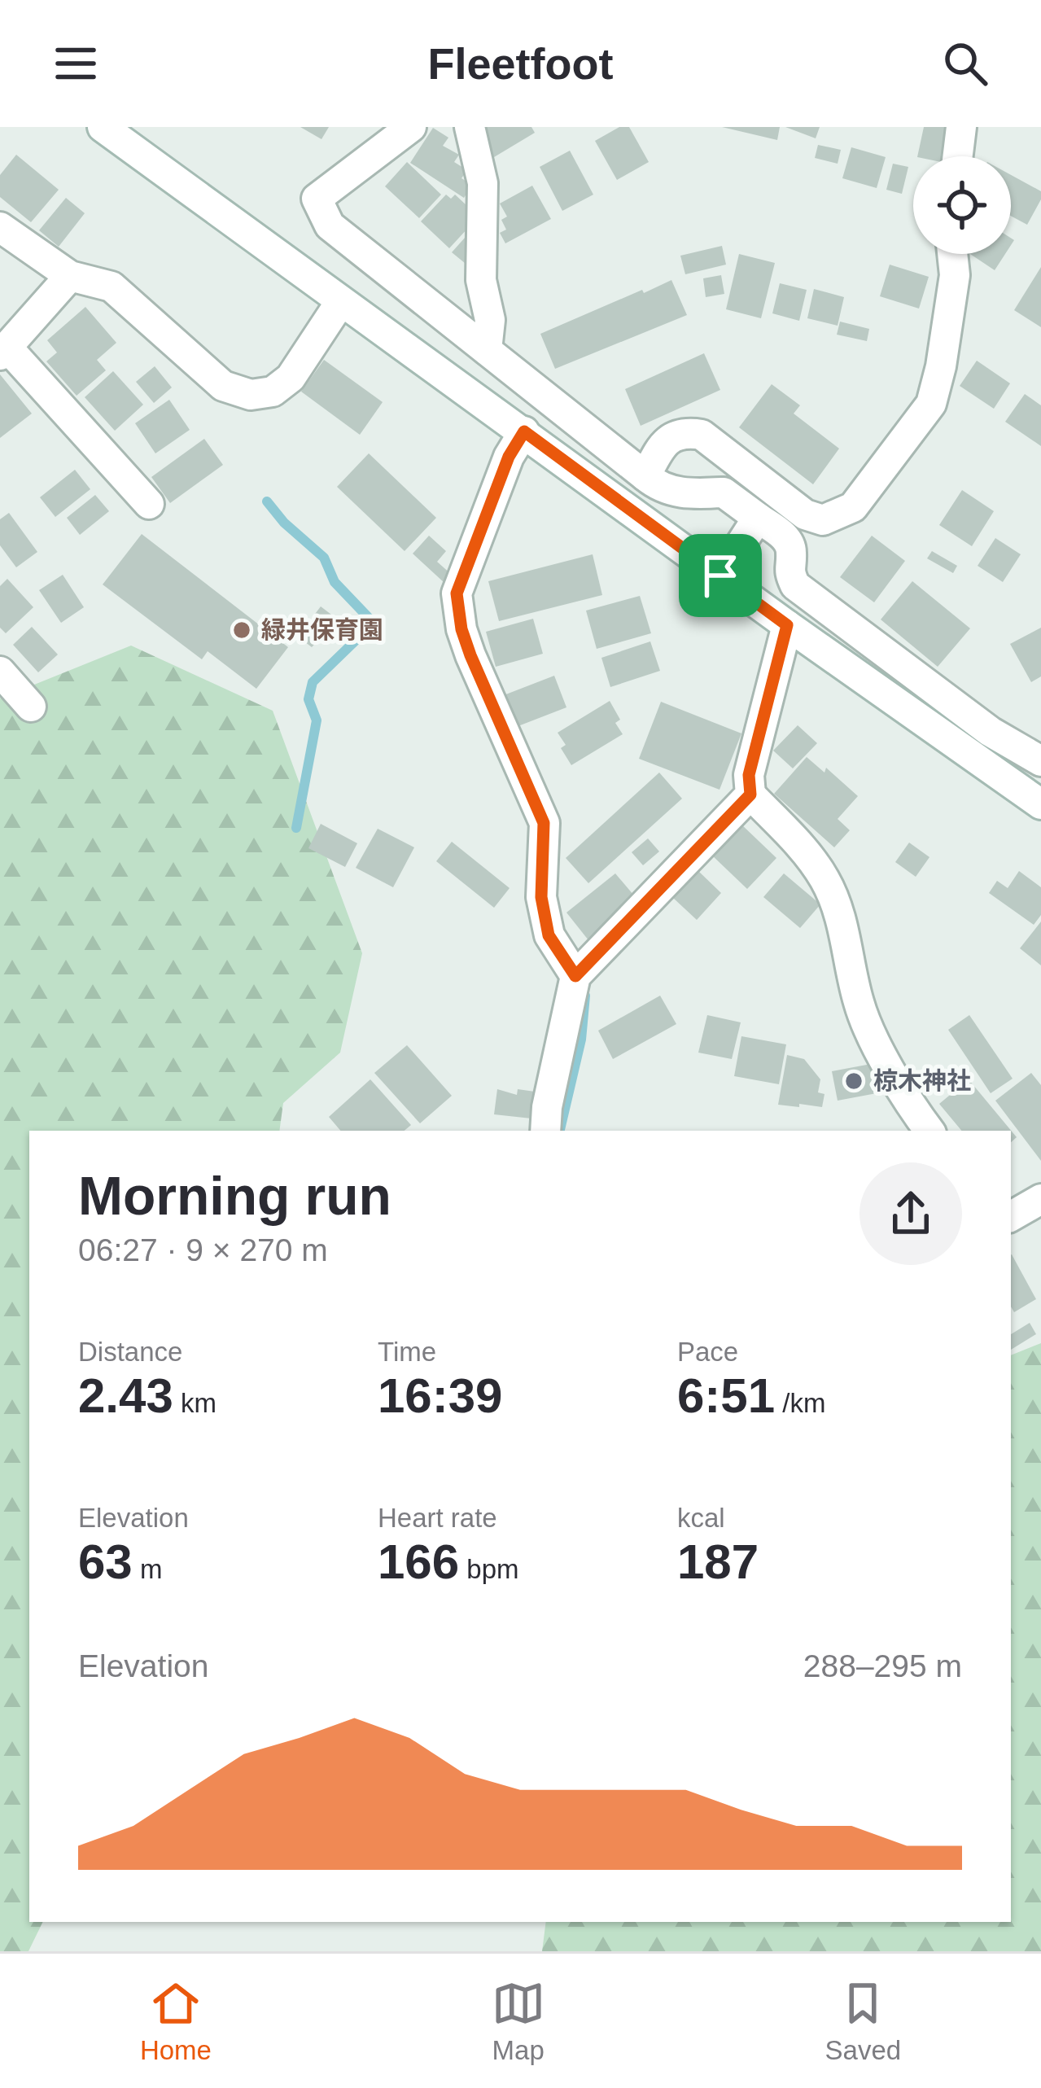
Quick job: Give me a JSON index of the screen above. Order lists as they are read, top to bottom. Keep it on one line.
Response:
{"places":["緑井保育園","椋木神社"],"page":{"header":"Fleetfoot","heading":["Morning run","06:27 · 9 × 270 m"],"stats":[["Distance","2.43 km"],["Time","16:39"],["Pace","6:51 /km"],["Elevation","63 m"],["Heart rate","166 bpm"],["kcal","187"]],"chart":["Elevation","288–295 m"],"tabs":["Home","Map","Saved"]}}
